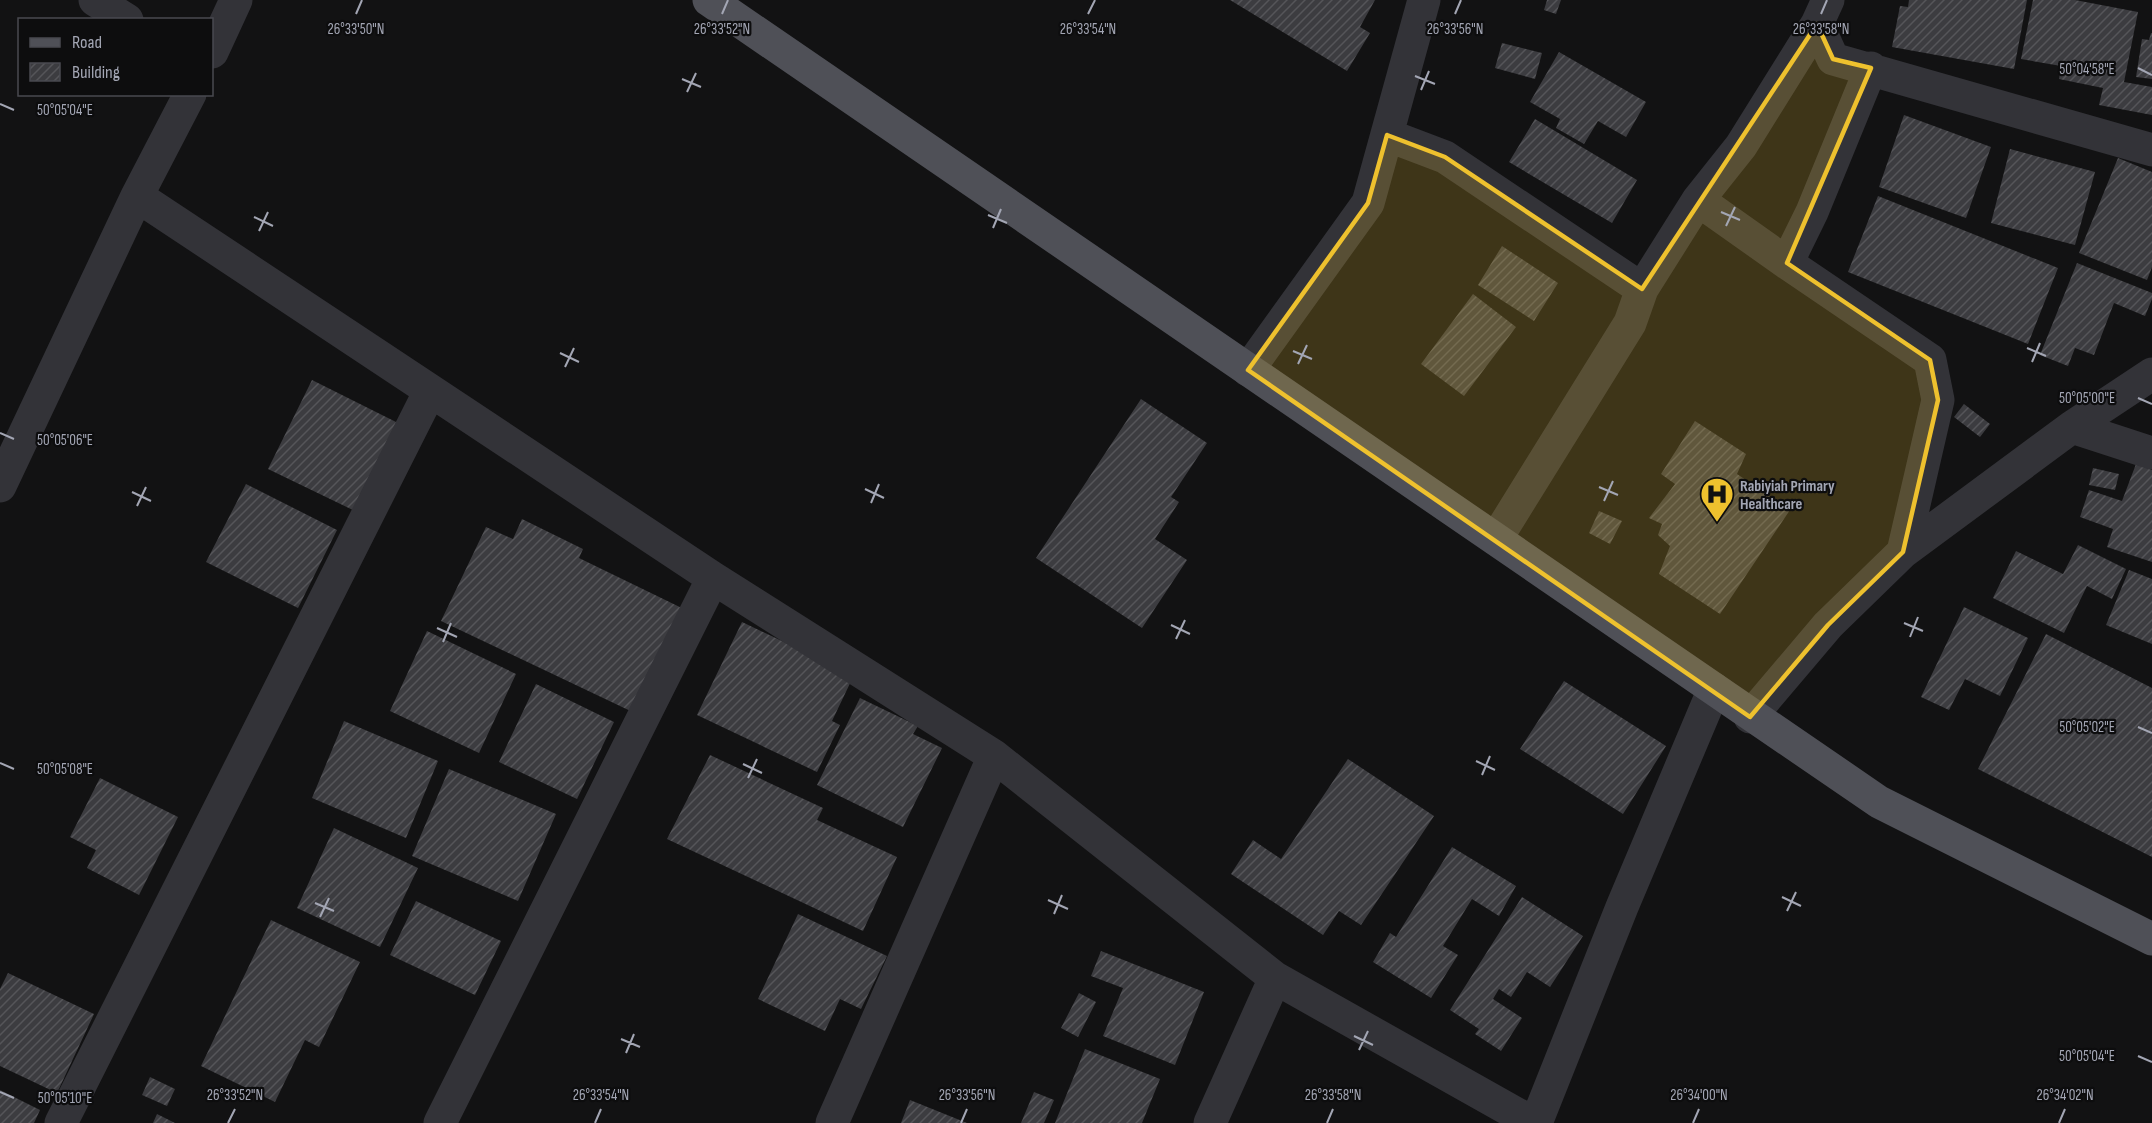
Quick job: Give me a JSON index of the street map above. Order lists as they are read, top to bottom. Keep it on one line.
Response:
{"places":{"hospital":["Rabiyiah Primary Healthcare"]},"legend":["Road","Building"],"coordinates":["26°33'50\"N","26°33'52\"N","26°33'54\"N","26°33'56\"N","26°33'58\"N","50°04'58\"E","50°05'04\"E","50°05'00\"E","50°05'06\"E","50°05'02\"E","50°05'08\"E","26°34'00\"N","26°34'02\"N","50°05'10\"E"]}
